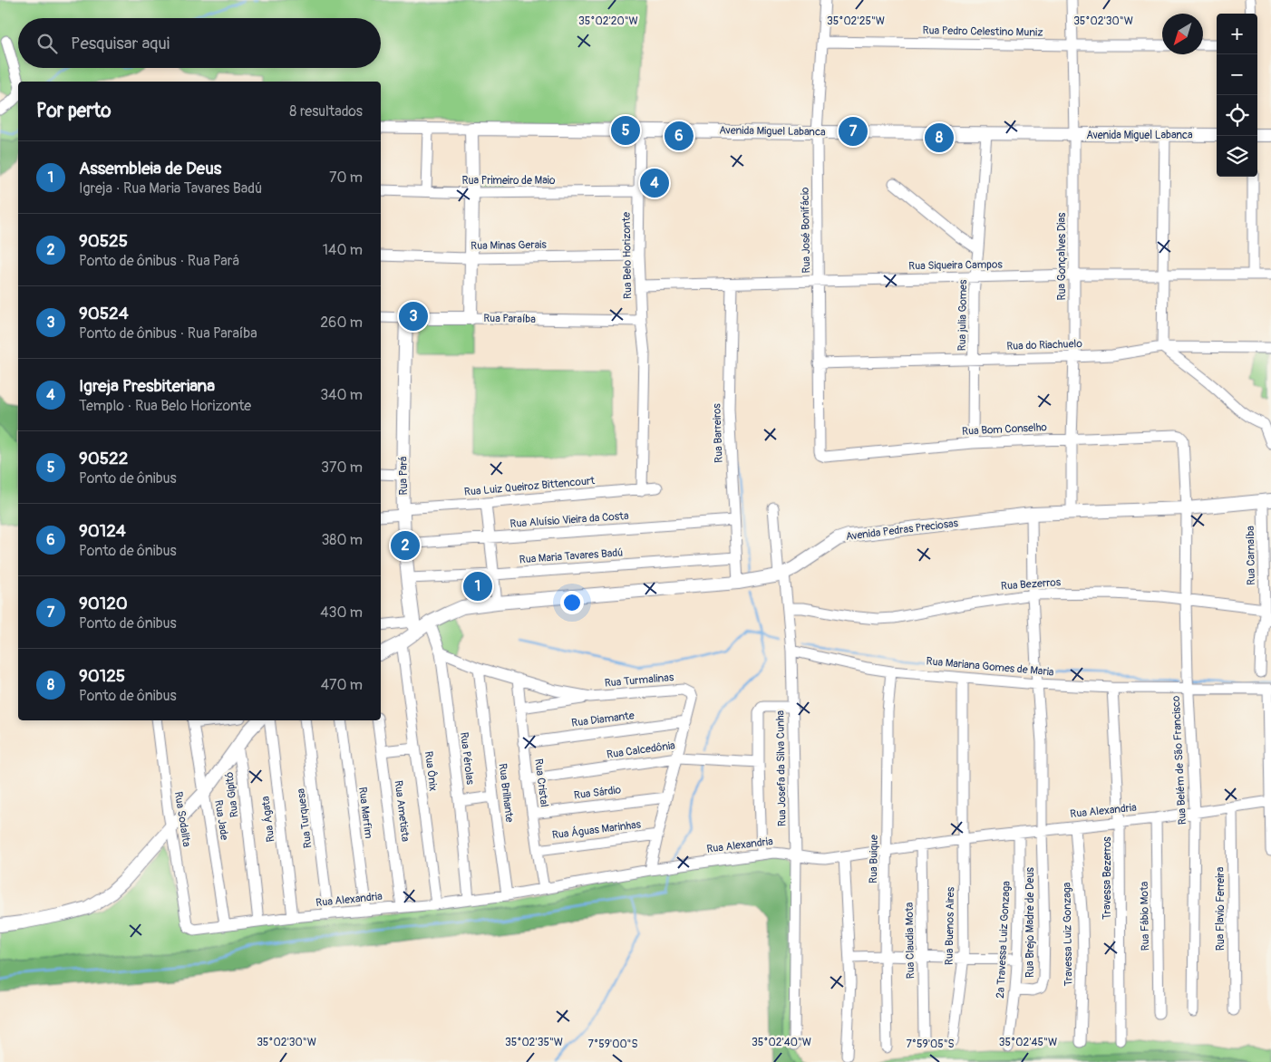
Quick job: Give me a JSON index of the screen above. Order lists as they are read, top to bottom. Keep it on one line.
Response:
{"streets":{"main road":["Avenida Miguel Labanca","Rua Paraíba","Rua Pará","Avenida Pedras Preciosas"],"street":["Rua Pedro Celestino Muniz","Rua Primeiro de Maio","Rua José Bonifácio","Rua Minas Gerais","Rua Belo Horizonte","Rua Gonçalves Dias","Rua Siqueira Campos","Rua julia Gomes","Rua do Riachuelo","Rua Bom Conselho","Rua Barreiros","Rua Luiz Queiroz Bittencourt","Rua Aluísio Vieira da Costa","Rua Carnaíba","Rua Maria Tavares Badú","Rua Bezerros","Rua Mariana Gomes de Maria","Rua Turmalinas","Rua Diamante","Rua Calcedônia","Rua Pérolas","Rua Belém de São Francisco","Rua Josefa da Silva Cunha","Rua Ônix","Rua Cristal","Rua Brilhante","Rua Sárdio","Rua Gipitó","Rua Ametista","Rua Alexandria","Rua Marfim","Rua Turquesa","Rua Sodalita","Rua Ágata","Rua Jade","Rua Águas Marinhas","Rua Buique","Travessa Bezerros","Rua Flavio Ferreira","Rua Fábio Mota","Rua Brejo Madre de Deus","Rua Buenos Aires","Travessa Luiz Gonzaga","2ª Travessa Luiz Gonzaga","Rua Claudia Mota"]},"crossings":[["Rua Pedro Celestino Muniz","Rua José Bonifácio"],["Rua Pedro Celestino Muniz","Rua Gonçalves Dias"],["Avenida Miguel Labanca","Rua José Bonifácio"],["Avenida Miguel Labanca","Rua Belo Horizonte"],["Avenida Miguel Labanca","Rua Gonçalves Dias"],["Avenida Miguel Labanca","Rua julia Gomes"],["Rua Primeiro de Maio","Rua Belo Horizonte"],["Rua José Bonifácio","Rua Siqueira Campos"],["Rua José Bonifácio","Rua do Riachuelo"],["Rua José Bonifácio","Rua Bom Conselho"],["Rua Minas Gerais","Rua Belo Horizonte"],["Rua Belo Horizonte","Rua Siqueira Campos"],["Rua Belo Horizonte","Rua Paraíba"],["Rua Belo Horizonte","Rua Luiz Queiroz Bittencourt"],["Rua Gonçalves Dias","Rua Siqueira Campos"],["Rua Gonçalves Dias","Rua do Riachuelo"],["Rua Gonçalves Dias","Rua Bom Conselho"],["Rua Gonçalves Dias","Avenida Pedras Preciosas"],["Rua Siqueira Campos","Rua julia Gomes"],["Rua Siqueira Campos","Rua Barreiros"],["Rua julia Gomes","Rua do Riachuelo"],["Rua julia Gomes","Rua Bom Conselho"],["Rua Paraíba","Rua Pará"],["Rua Bom Conselho","Rua Belém de São Francisco"],["Rua Barreiros","Rua Aluísio Vieira da Costa"],["Rua Barreiros","Avenida Pedras Preciosas"],["Rua Barreiros","Rua Maria Tavares Badú"],["Rua Pará","Rua Luiz Queiroz Bittencourt"],["Rua Pará","Rua Aluísio Vieira da Costa"],["Rua Pará","Avenida Pedras Preciosas"],["Rua Pará","Rua Maria Tavares Badú"],["Avenida Pedras Preciosas","Rua Carnaíba"],["Avenida Pedras Preciosas","Rua Pérolas"],["Avenida Pedras Preciosas","Rua Belém de São Francisco"],["Avenida Pedras Preciosas","Rua Josefa da Silva Cunha"],["Avenida Pedras Preciosas","Rua Ônix"],["Rua Carnaíba","Rua Bezerros"],["Rua Bezerros","Rua Belém de São Francisco"],["Rua Bezerros","Rua Josefa da Silva Cunha"],["Rua Mariana Gomes de Maria","Rua Belém de São Francisco"],["Rua Mariana Gomes de Maria","Rua Josefa da Silva Cunha"],["Rua Mariana Gomes de Maria","Rua Buique"],["Rua Mariana Gomes de Maria","Travessa Bezerros"],["Rua Mariana Gomes de Maria","Rua Buenos Aires"],["Rua Turmalinas","Rua Diamante"],["Rua Turmalinas","Rua Calcedônia"],["Rua Turmalinas","Rua Pérolas"],["Rua Turmalinas","Rua Cristal"],["Rua Turmalinas","Rua Brilhante"],["Rua Turmalinas","Rua Sárdio"],["Rua Turmalinas","Rua Alexandria"],["Rua Turmalinas","Rua Águas Marinhas"],["Rua Diamante","Rua Cristal"],["Rua Calcedônia","Rua Cristal"],["Rua Pérolas","Rua Alexandria"],["Rua Belém de São Francisco","Rua Alexandria"],["Rua Josefa da Silva Cunha","Rua Alexandria"],["Rua Ônix","Rua Alexandria"],["Rua Cristal","Rua Sárdio"],["Rua Cristal","Rua Alexandria"],["Rua Cristal","Rua Águas Marinhas"],["Rua Brilhante","Rua Alexandria"],["Rua Gipitó","Rua Alexandria"],["Rua Ametista","Rua Alexandria"],["Rua Alexandria","Rua Marfim"],["Rua Alexandria","Rua Turquesa"],["Rua Alexandria","Rua Sodalita"],["Rua Alexandria","Rua Ágata"],["Rua Alexandria","Rua Jade"],["Rua Alexandria","Rua Buique"],["Rua Alexandria","Travessa Bezerros"],["Rua Alexandria","Rua Flavio Ferreira"],["Rua Alexandria","Rua Fábio Mota"],["Rua Alexandria","Rua Brejo Madre de Deus"],["Rua Alexandria","Rua Buenos Aires"],["Rua Alexandria","Travessa Luiz Gonzaga"],["Rua Alexandria","2ª Travessa Luiz Gonzaga"],["Rua Alexandria","Rua Claudia Mota"],["Rua Brejo Madre de Deus","2ª Travessa Luiz Gonzaga"]],"north":"bottom left","page":{"map_buttons":["+","−"],"search":"Pesquisar aqui","heading":["Por perto","8 resultados"],"pins":["5","7","6","8","4","3","2","1"],"list":[{"mark":"1","name":"Assembleia de Deus","note":"Igreja · Rua Maria Tavares Badú","value":"70 m"},{"mark":"2","name":"90525","note":"Ponto de ônibus · Rua Pará","value":"140 m"},{"mark":"3","name":"90524","note":"Ponto de ônibus · Rua Paraíba","value":"260 m"},{"mark":"4","name":"Igreja Presbiteriana","note":"Templo · Rua Belo Horizonte","value":"340 m"},{"mark":"5","name":"90522","note":"Ponto de ônibus","value":"370 m"},{"mark":"6","name":"90124","note":"Ponto de ônibus","value":"380 m"},{"mark":"7","name":"90120","note":"Ponto de ônibus","value":"430 m"},{"mark":"8","name":"90125","note":"Ponto de ônibus","value":"470 m"}]},"coordinates":["35°02'20\"W","35°02'25\"W","35°02'30\"W","35°02'35\"W","35°02'40\"W","35°02'45\"W","7°59'00\"S","7°59'05\"S"]}
